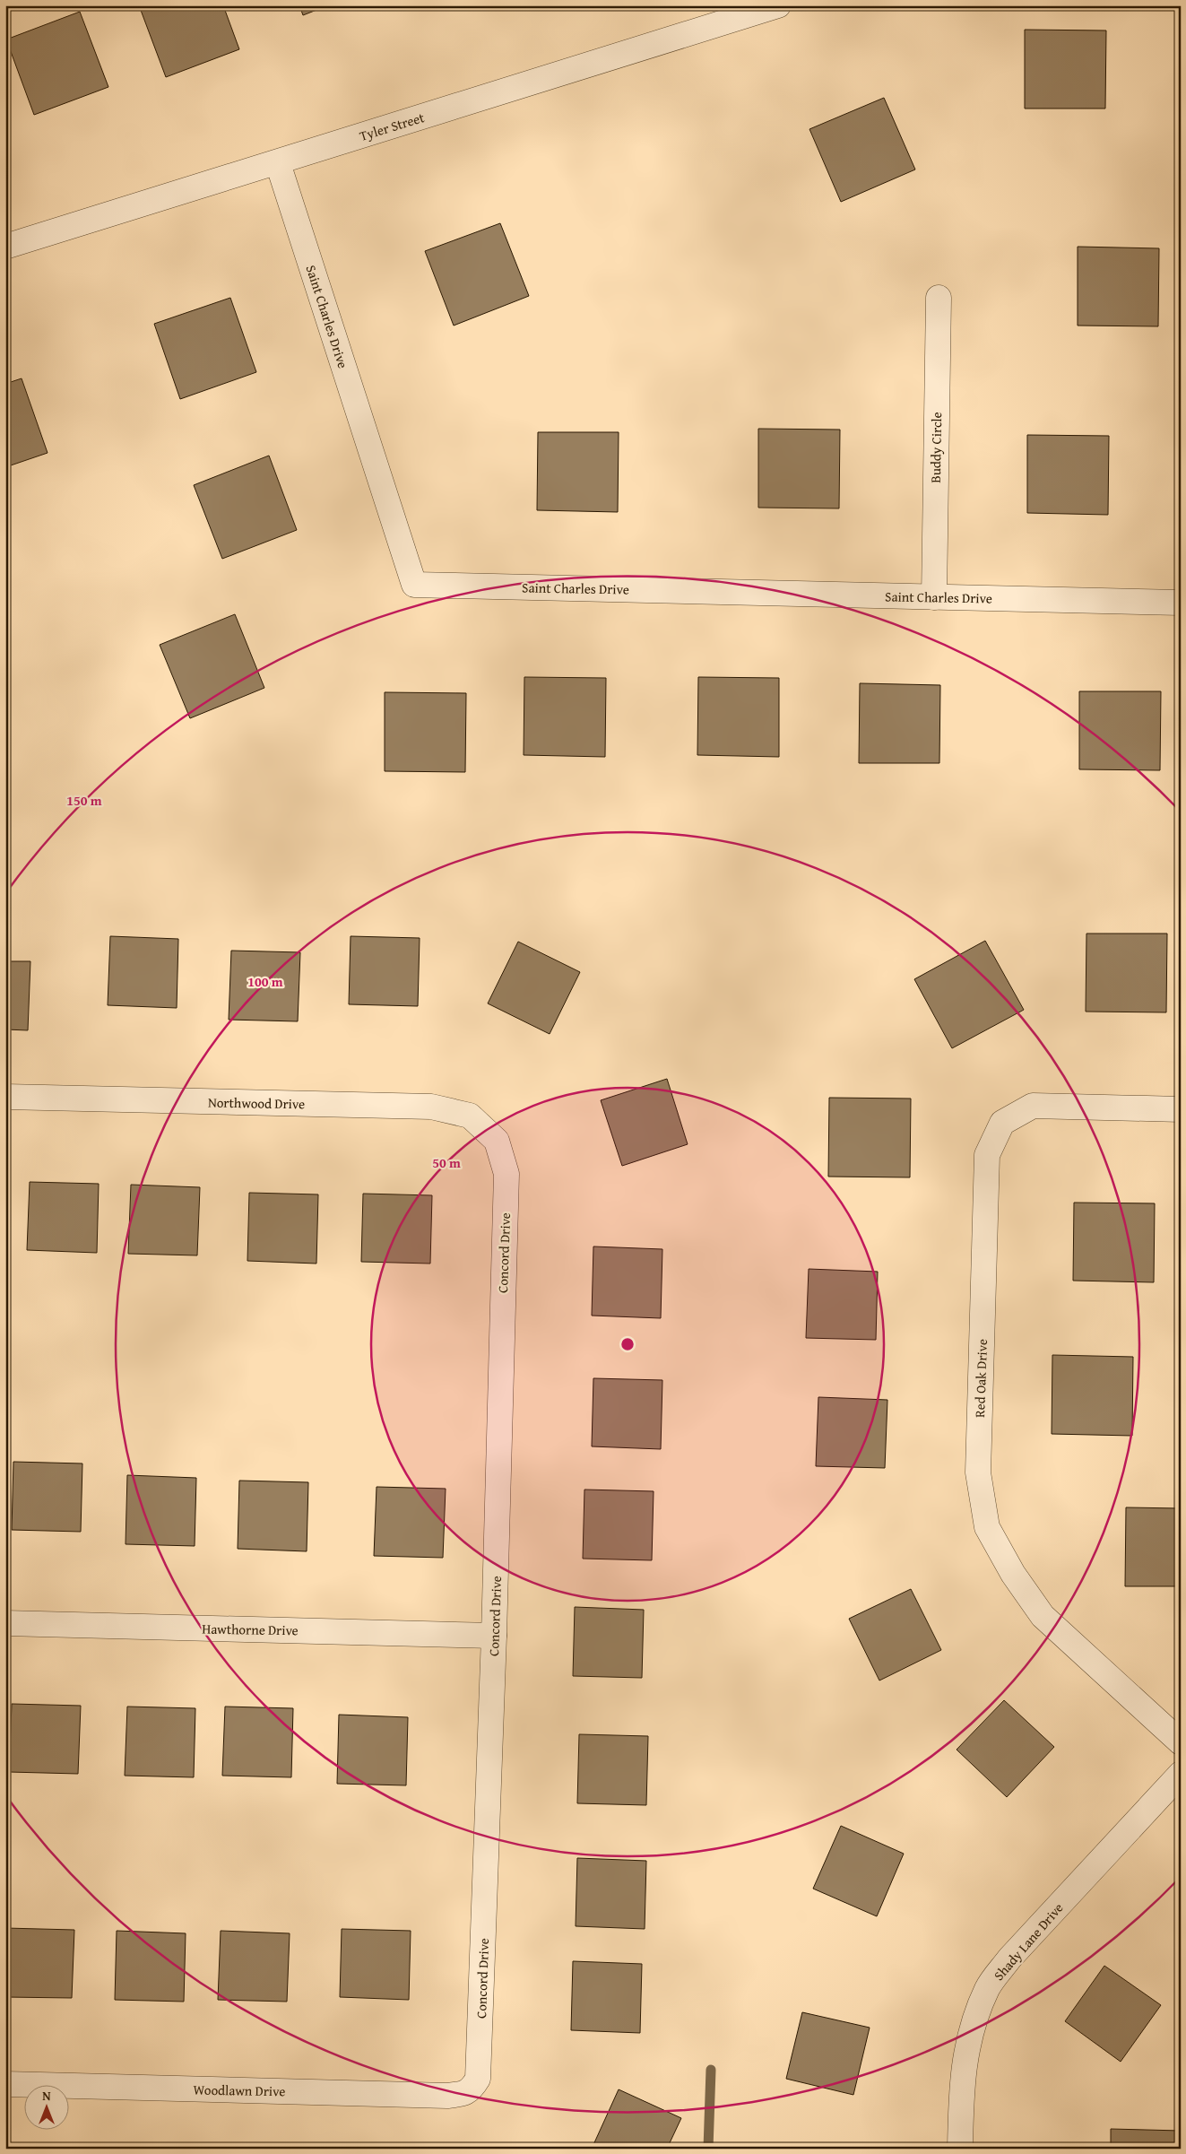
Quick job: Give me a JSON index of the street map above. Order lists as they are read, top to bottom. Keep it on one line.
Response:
{"streets":{"street":["Tyler Street","Saint Charles Drive","Buddy Circle","Northwood Drive","Concord Drive","Red Oak Drive","Hawthorne Drive","Shady Lane Drive","Woodlawn Drive"]},"crossings":[["Tyler Street","Saint Charles Drive"],["Saint Charles Drive","Buddy Circle"],["Northwood Drive","Concord Drive"],["Concord Drive","Hawthorne Drive"],["Concord Drive","Woodlawn Drive"]],"north":"top","rings":["150 m","100 m","50 m"]}
